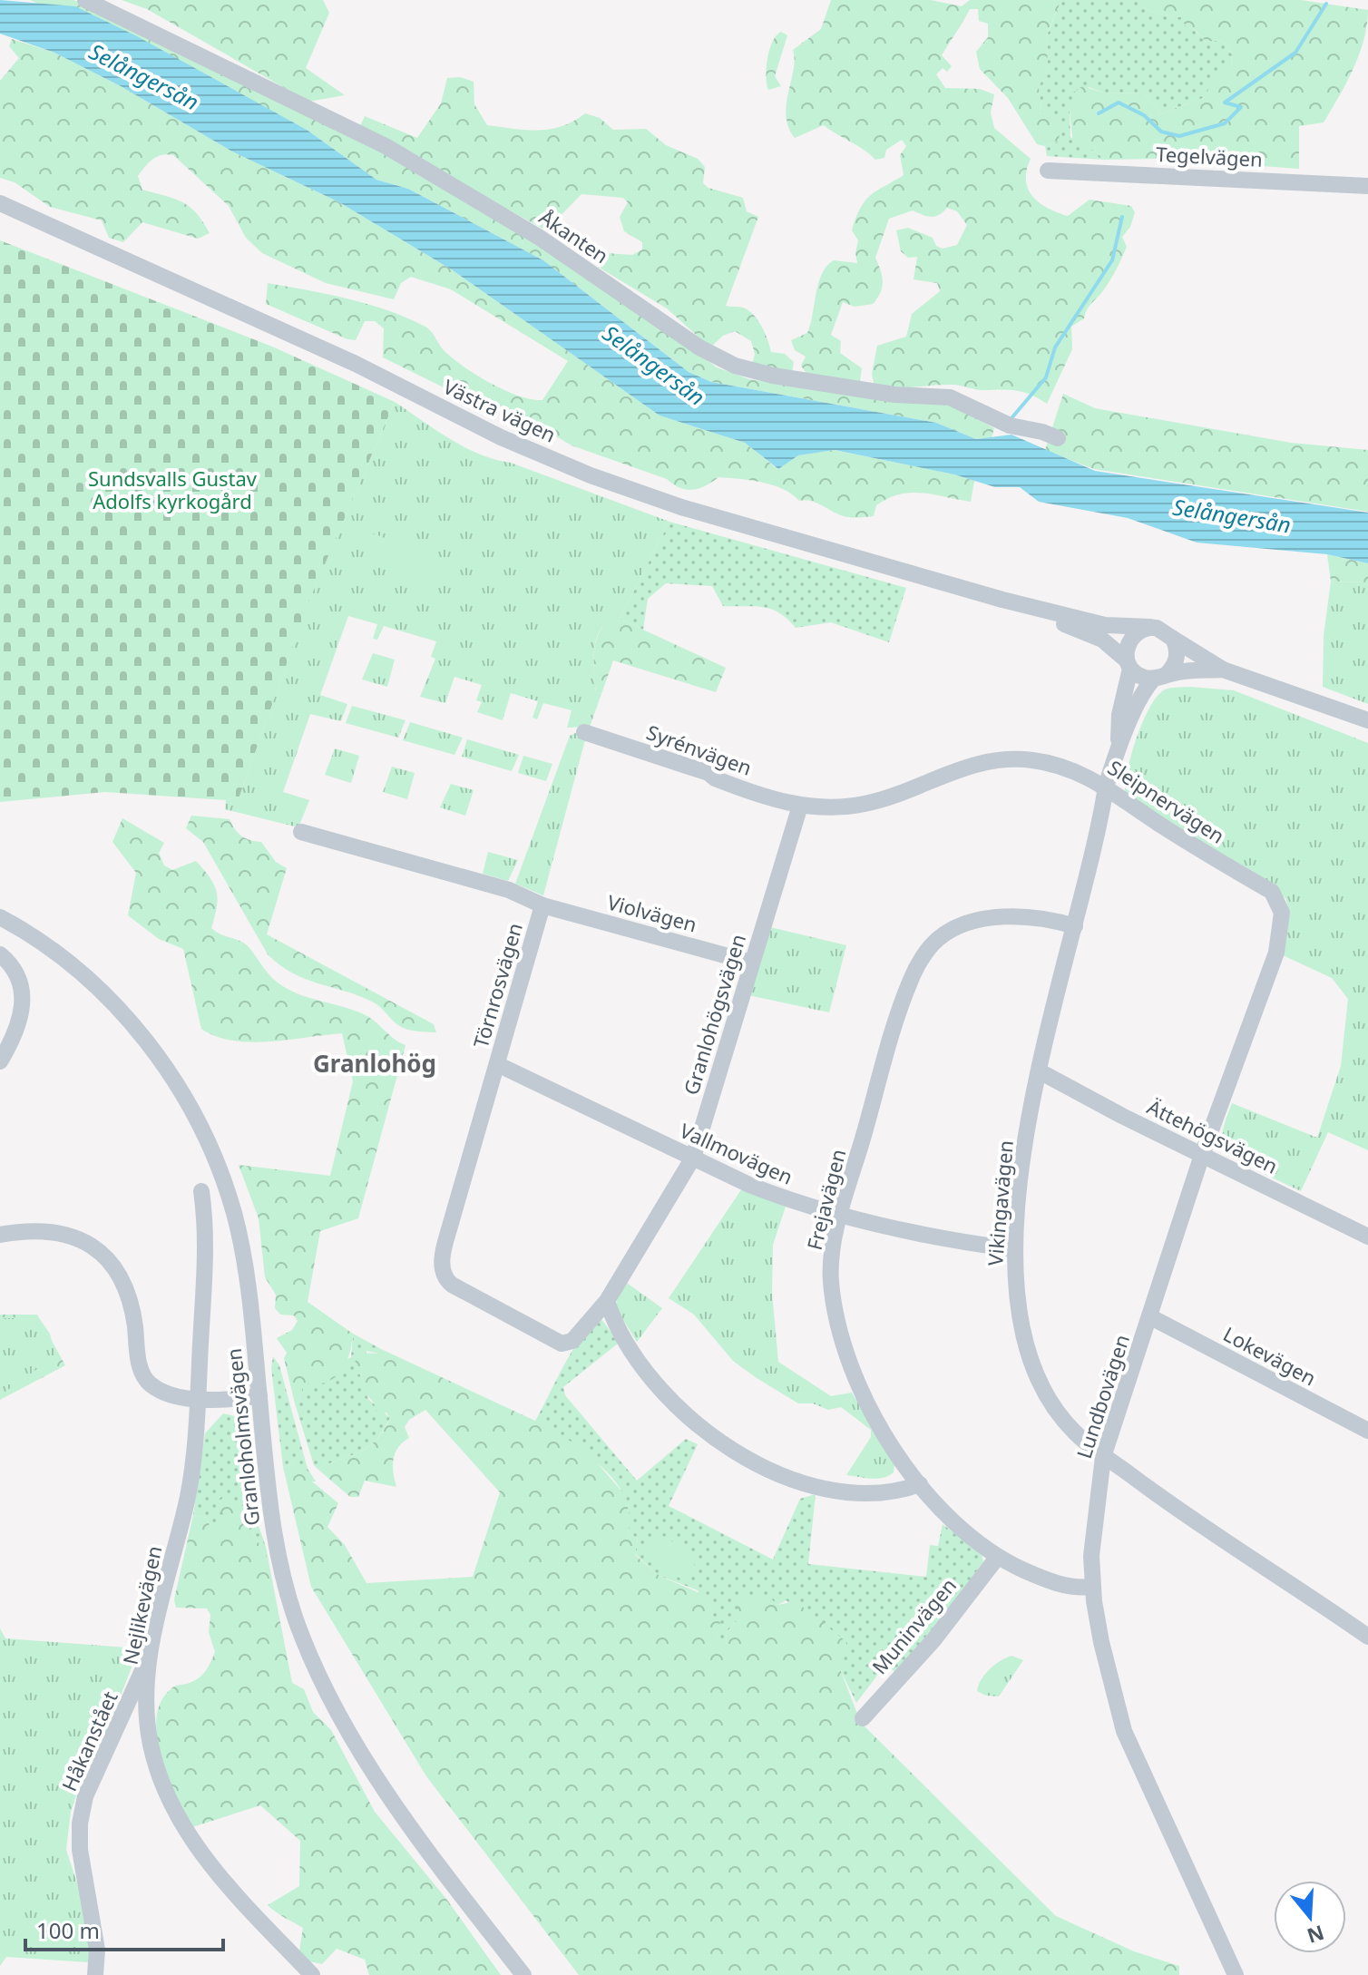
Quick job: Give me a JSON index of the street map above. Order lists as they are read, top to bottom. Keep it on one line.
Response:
{"streets":{"street":["Tegelvägen","Åkanten","Västra vägen","Syrénvägen","Sleipnervägen","Violvägen","Törnrosvägen","Granlohögsvägen","Ättehögsvägen","Vallmovägen","Frejavägen","Vikingavägen","Lokevägen","Lundbovägen","Granloholmsvägen","Nejlikevägen","Muninvägen","Håkanstået"]},"crossings":[["Västra vägen","Vikingavägen"],["Syrénvägen","Sleipnervägen"],["Syrénvägen","Granlohögsvägen"],["Sleipnervägen","Granlohögsvägen"],["Sleipnervägen","Vikingavägen"],["Sleipnervägen","Lundbovägen"],["Violvägen","Törnrosvägen"],["Violvägen","Granlohögsvägen"],["Törnrosvägen","Granlohögsvägen"],["Törnrosvägen","Vallmovägen"],["Granlohögsvägen","Vallmovägen"],["Ättehögsvägen","Vikingavägen"],["Ättehögsvägen","Lundbovägen"],["Vallmovägen","Frejavägen"],["Vallmovägen","Vikingavägen"],["Frejavägen","Vikingavägen"],["Frejavägen","Lundbovägen"],["Frejavägen","Muninvägen"],["Vikingavägen","Lundbovägen"],["Lokevägen","Lundbovägen"],["Nejlikevägen","Håkanstået"]],"districts":["Granlohög"],"water":["Selångersån"],"parks":["Sundsvalls Gustav Adolfs kyrkogård"],"scale_bar":"100 m","north":"bottom"}
